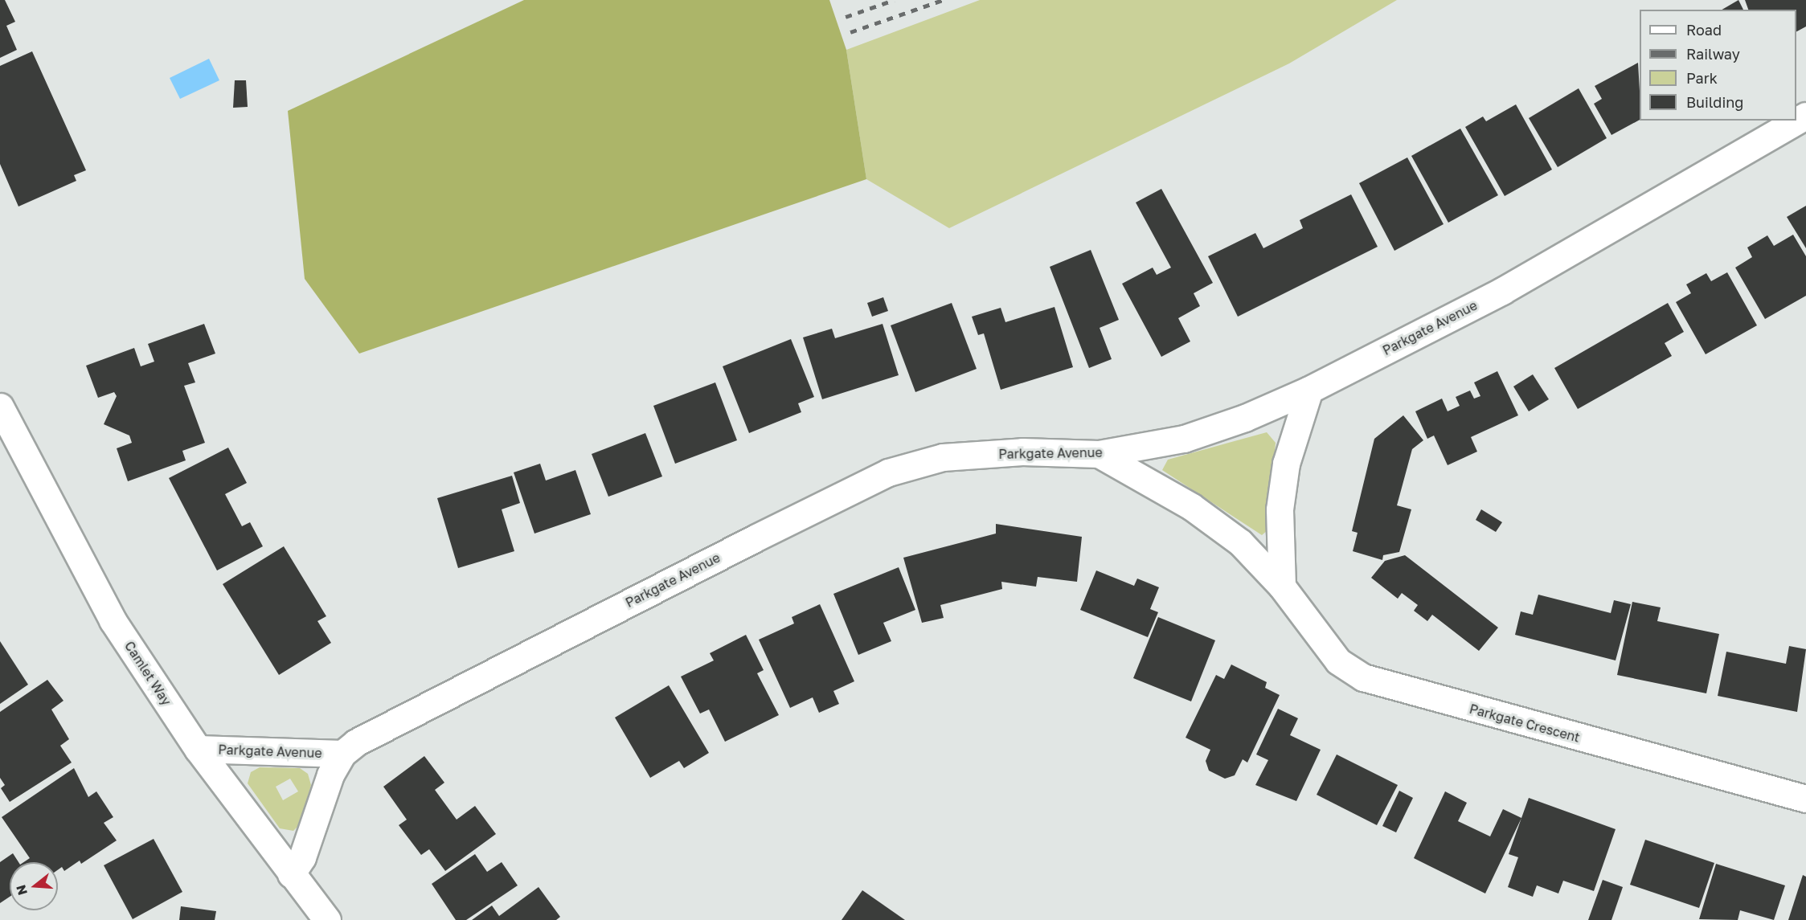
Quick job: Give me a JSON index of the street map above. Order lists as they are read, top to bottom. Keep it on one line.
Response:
{"streets":{"street":["Parkgate Avenue","Camlet Way","Parkgate Crescent"]},"crossings":[["Parkgate Avenue","Camlet Way"],["Parkgate Avenue","Parkgate Crescent"]],"legend":["Road","Railway","Park","Building"],"north":"left"}
